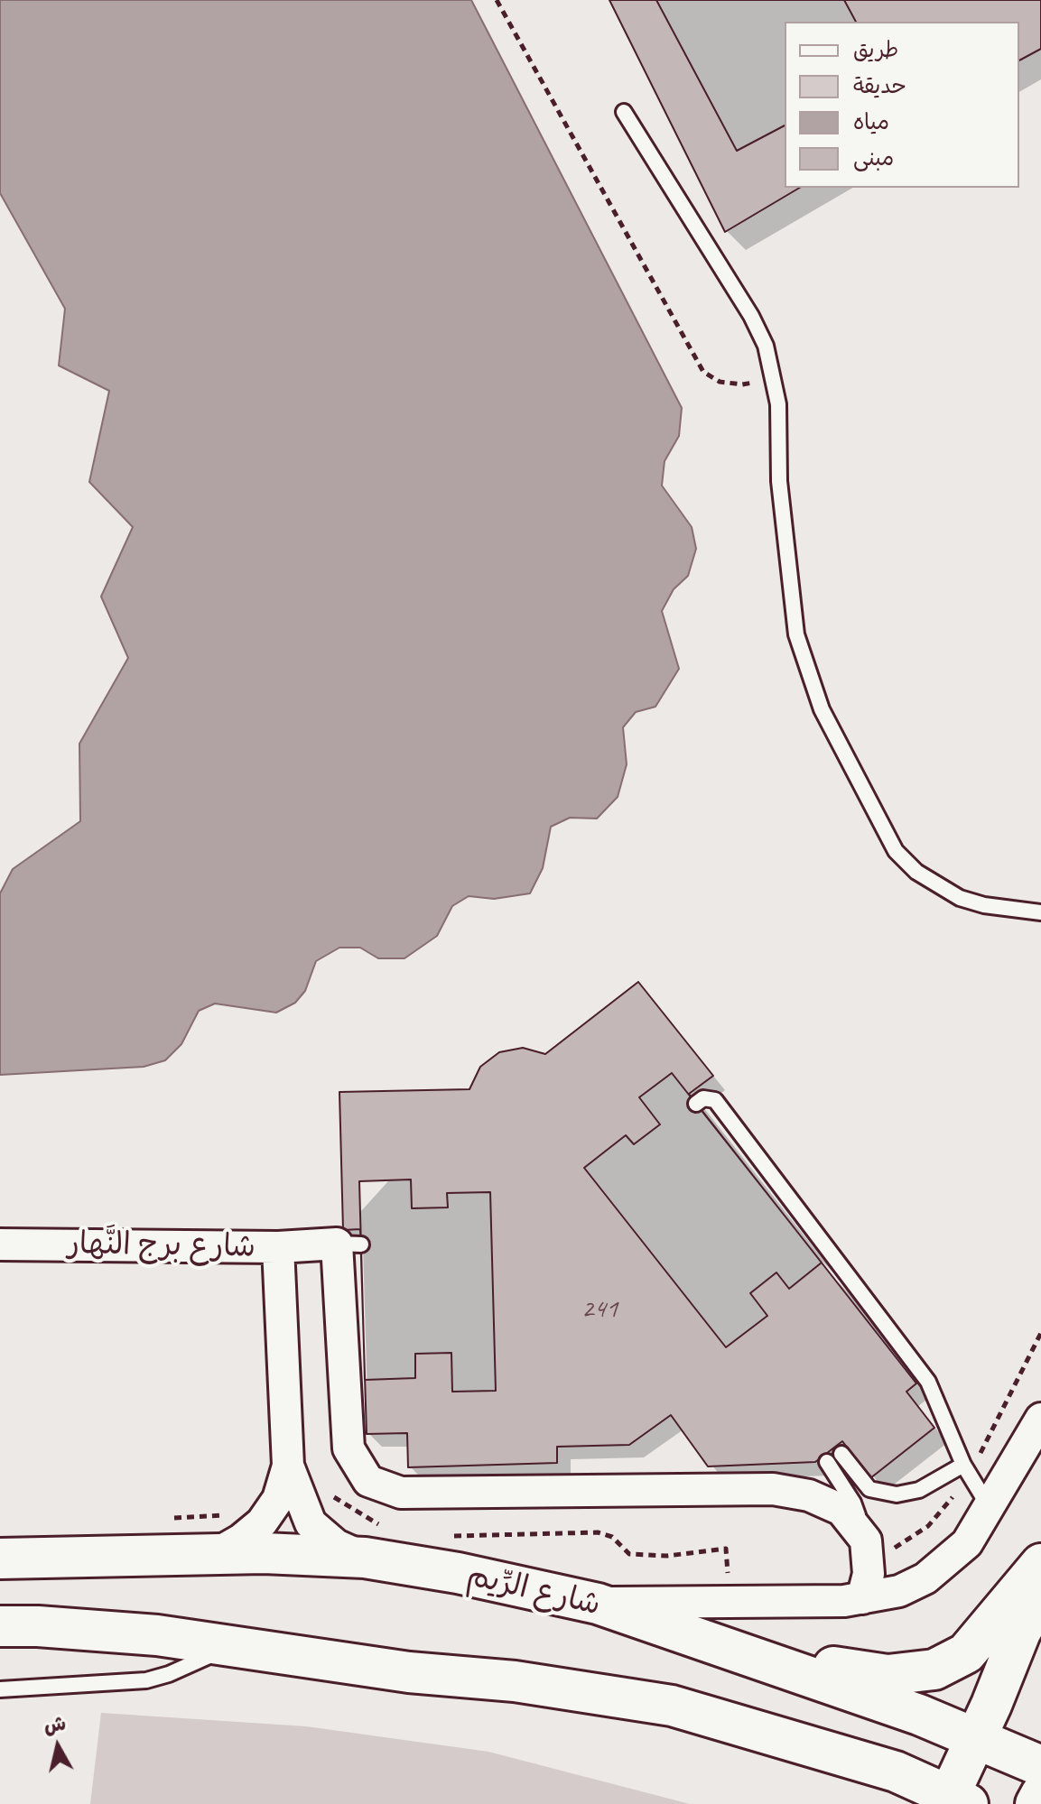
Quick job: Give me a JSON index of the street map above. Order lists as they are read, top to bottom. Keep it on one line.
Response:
{"streets":{"main road":["شارع الرِّيم"],"street":["شارع برج النَّهار"]},"crossings":[["شارع برج النَّهار","شارع الرِّيم"]],"house_numbers":["241"],"legend":["طريق","حديقة","مياه","مبنى"],"north":"top"}
